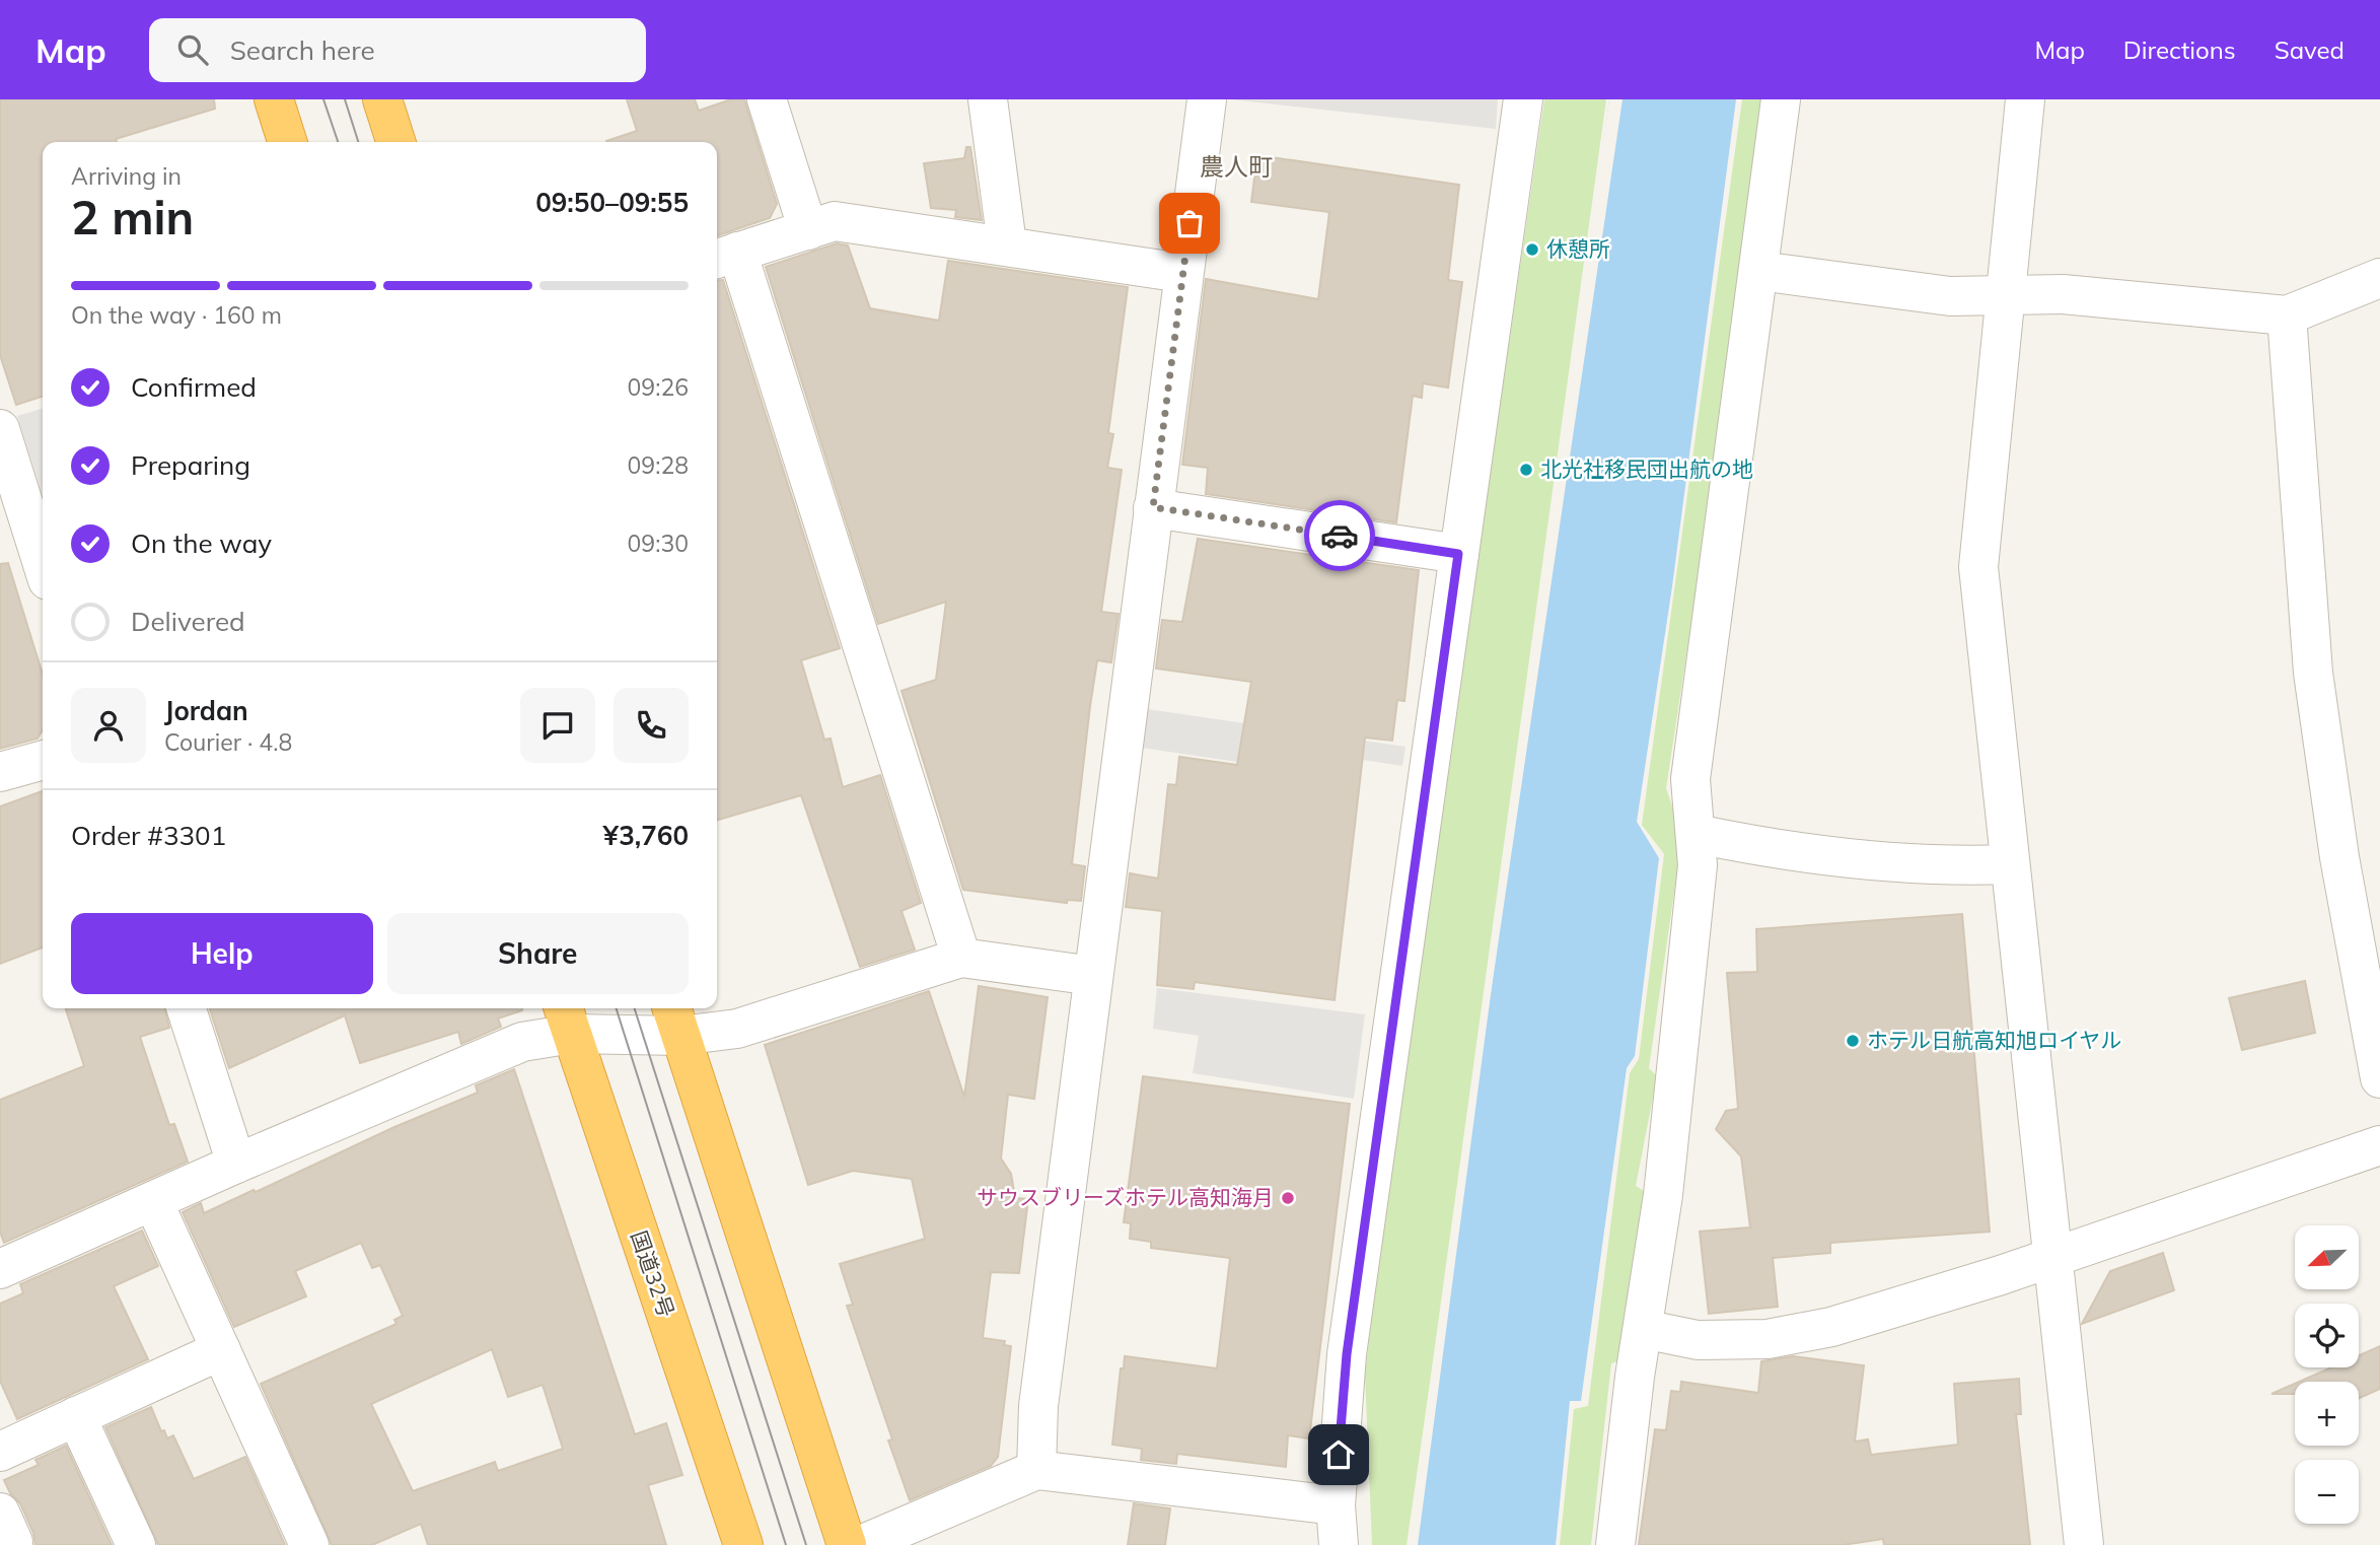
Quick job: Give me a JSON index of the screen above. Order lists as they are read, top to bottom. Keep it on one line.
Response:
{"streets":{"highway":["国道32号"]},"districts":["農人町"],"places":["休憩所","北光社移民団出航の地","ホテル日航高知旭ロイヤル","サウスブリーズホテル高知海月"],"north":"bottom left","page":{"header":"Map","search":"Search here","nav":["Map","Directions","Saved"],"heading":["2 min","Arriving in","09:50–09:55"],"panel":["Jordan","Courier · 4.8","Order #3301","¥3,760"],"bar":"On the way · 160 m","list":[["Confirmed","09:26"],["Preparing","09:28"],["On the way","09:30"],"Delivered"],"buttons":["Help","Share"],"map_buttons":["+","−"]}}
